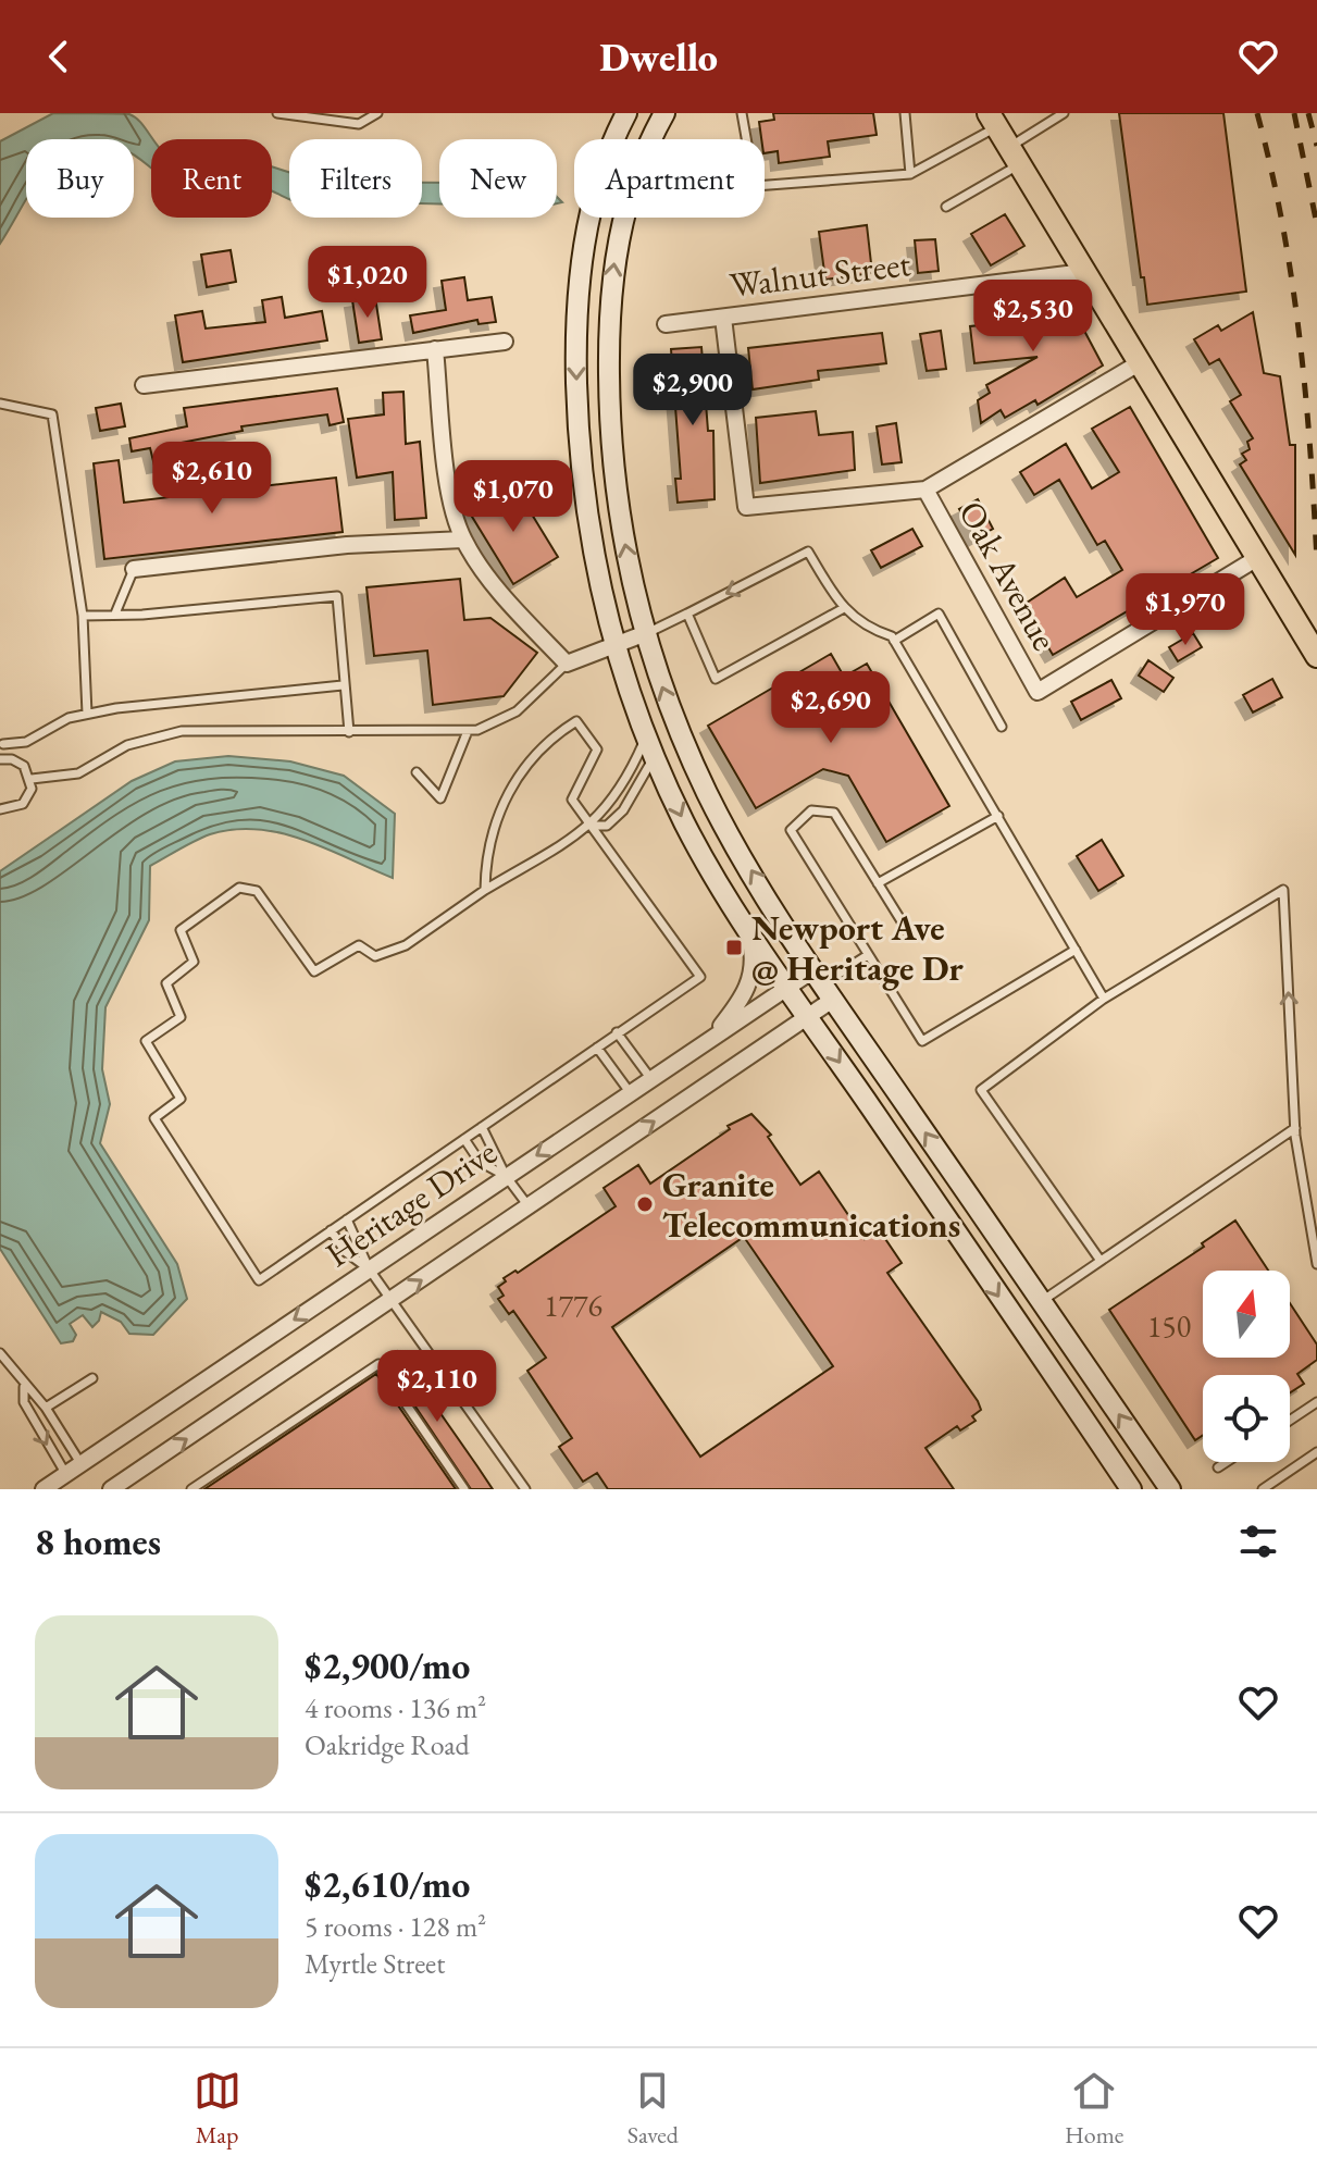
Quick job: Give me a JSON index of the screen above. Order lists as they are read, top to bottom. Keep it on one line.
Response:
{"streets":{"street":["Walnut Street","Oak Avenue","Heritage Drive"]},"places":{"transit":["Newport Ave @ Heritage Dr"],"other":["Granite Telecommunications"]},"house_numbers":["1776","150"],"north":"top","page":{"header":"Dwello","chip":["Buy","Rent","Filters","New","Apartment"],"price":["$1,020","$2,530","$2,900","$2,610","$1,070","$1,970","$2,690","$2,110"],"heading":"8 homes","list":[{"name":"$2,900/mo","note":"4 rooms · 136 m² · Oakridge Road"},{"name":"$2,610/mo","note":"5 rooms · 128 m² · Myrtle Street"}],"tabs":["Map","Saved","Home"]}}
